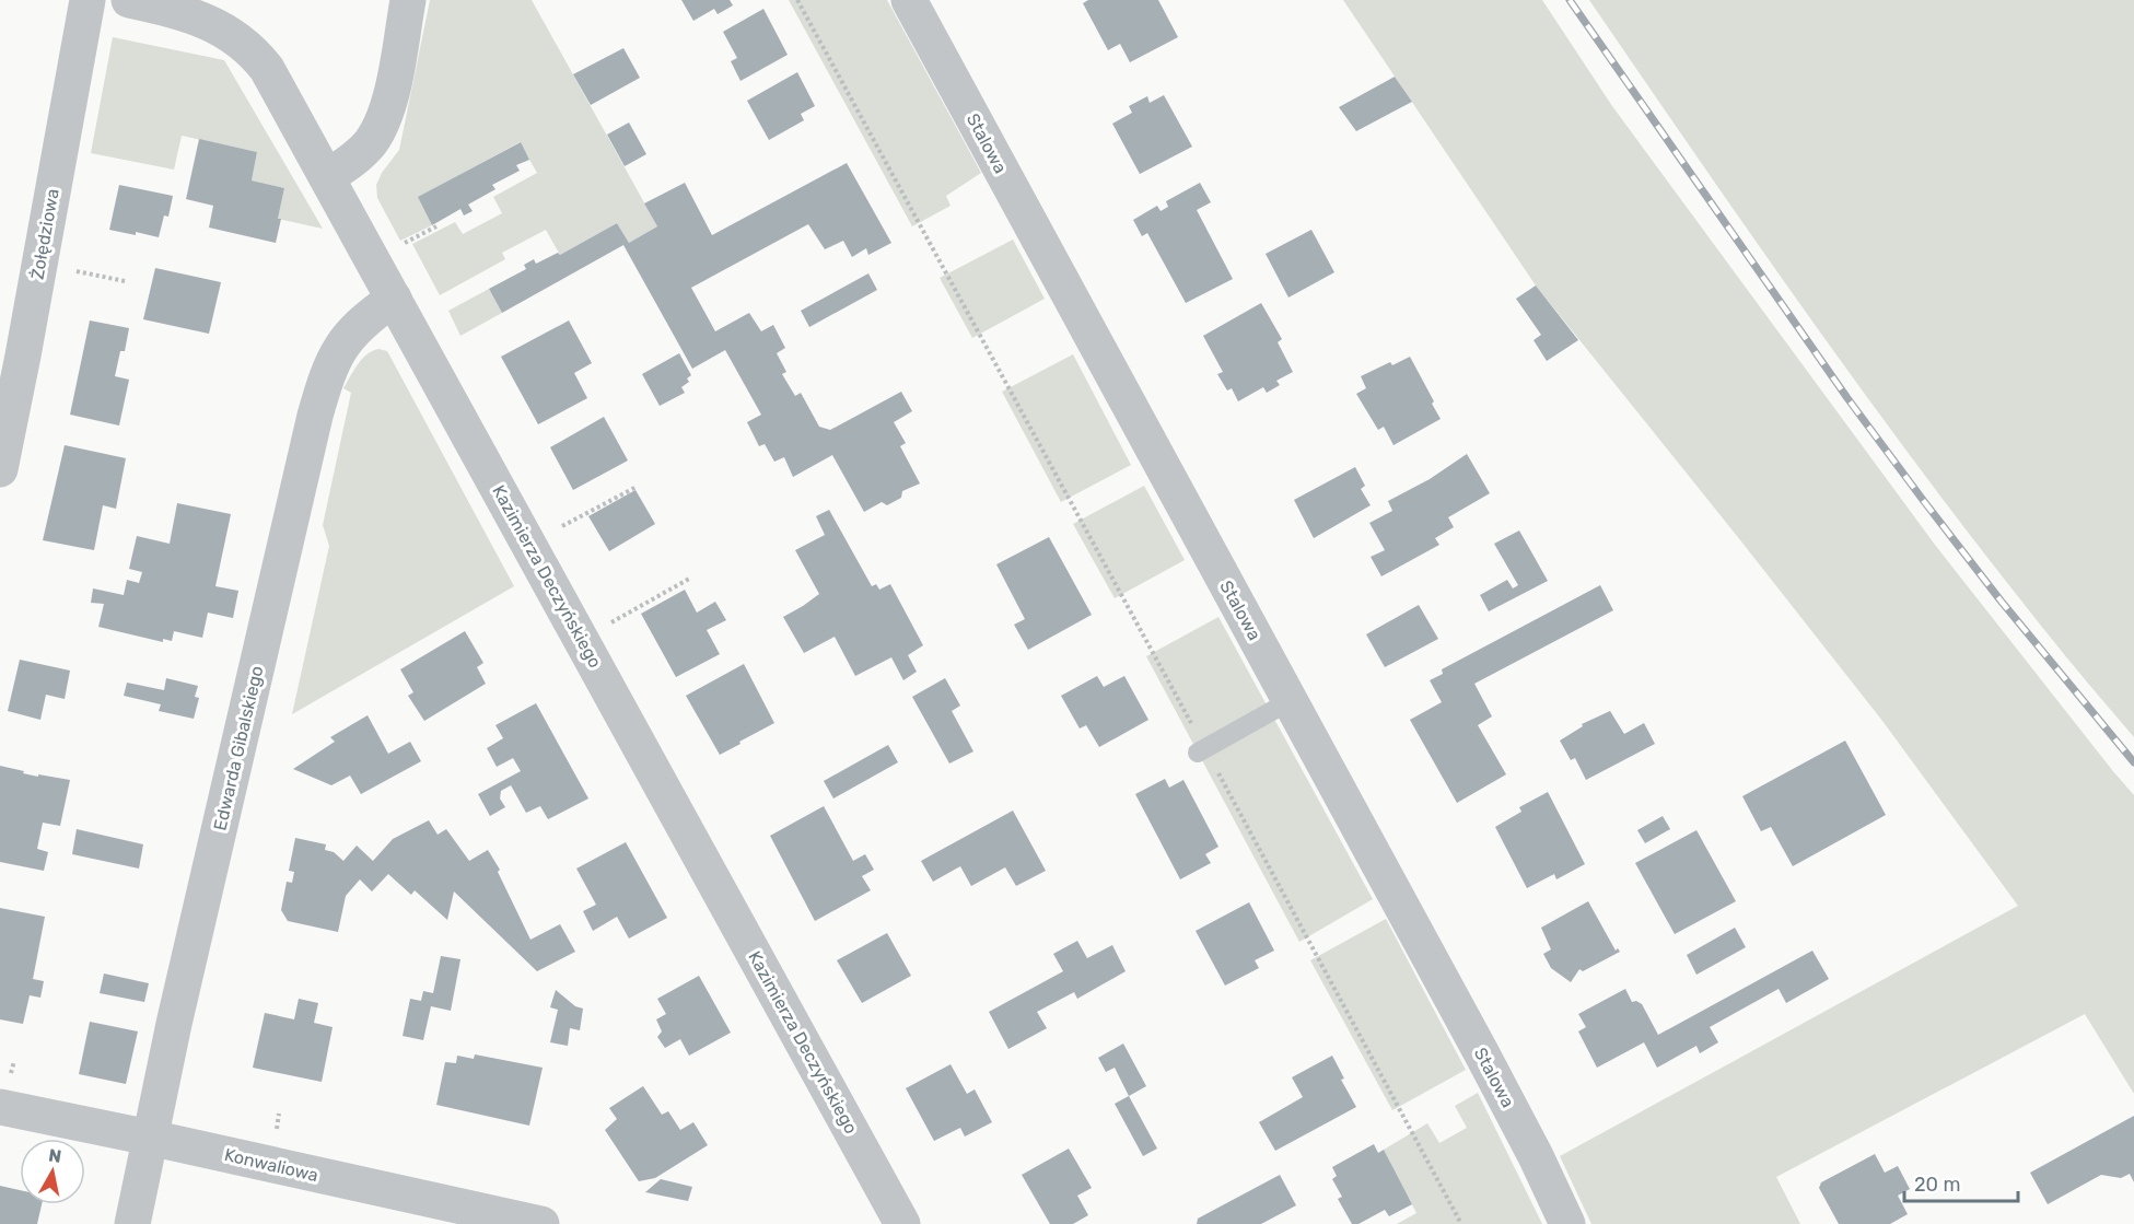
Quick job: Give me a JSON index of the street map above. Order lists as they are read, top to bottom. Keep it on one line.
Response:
{"streets":{"street":["Stalowa","Żołędziowa","Kazimierza Deczyńskiego","Edwarda Gibalskiego","Konwaliowa"]},"crossings":[["Kazimierza Deczyńskiego","Edwarda Gibalskiego"],["Edwarda Gibalskiego","Konwaliowa"]],"scale_bar":"20 m","north":"top"}
